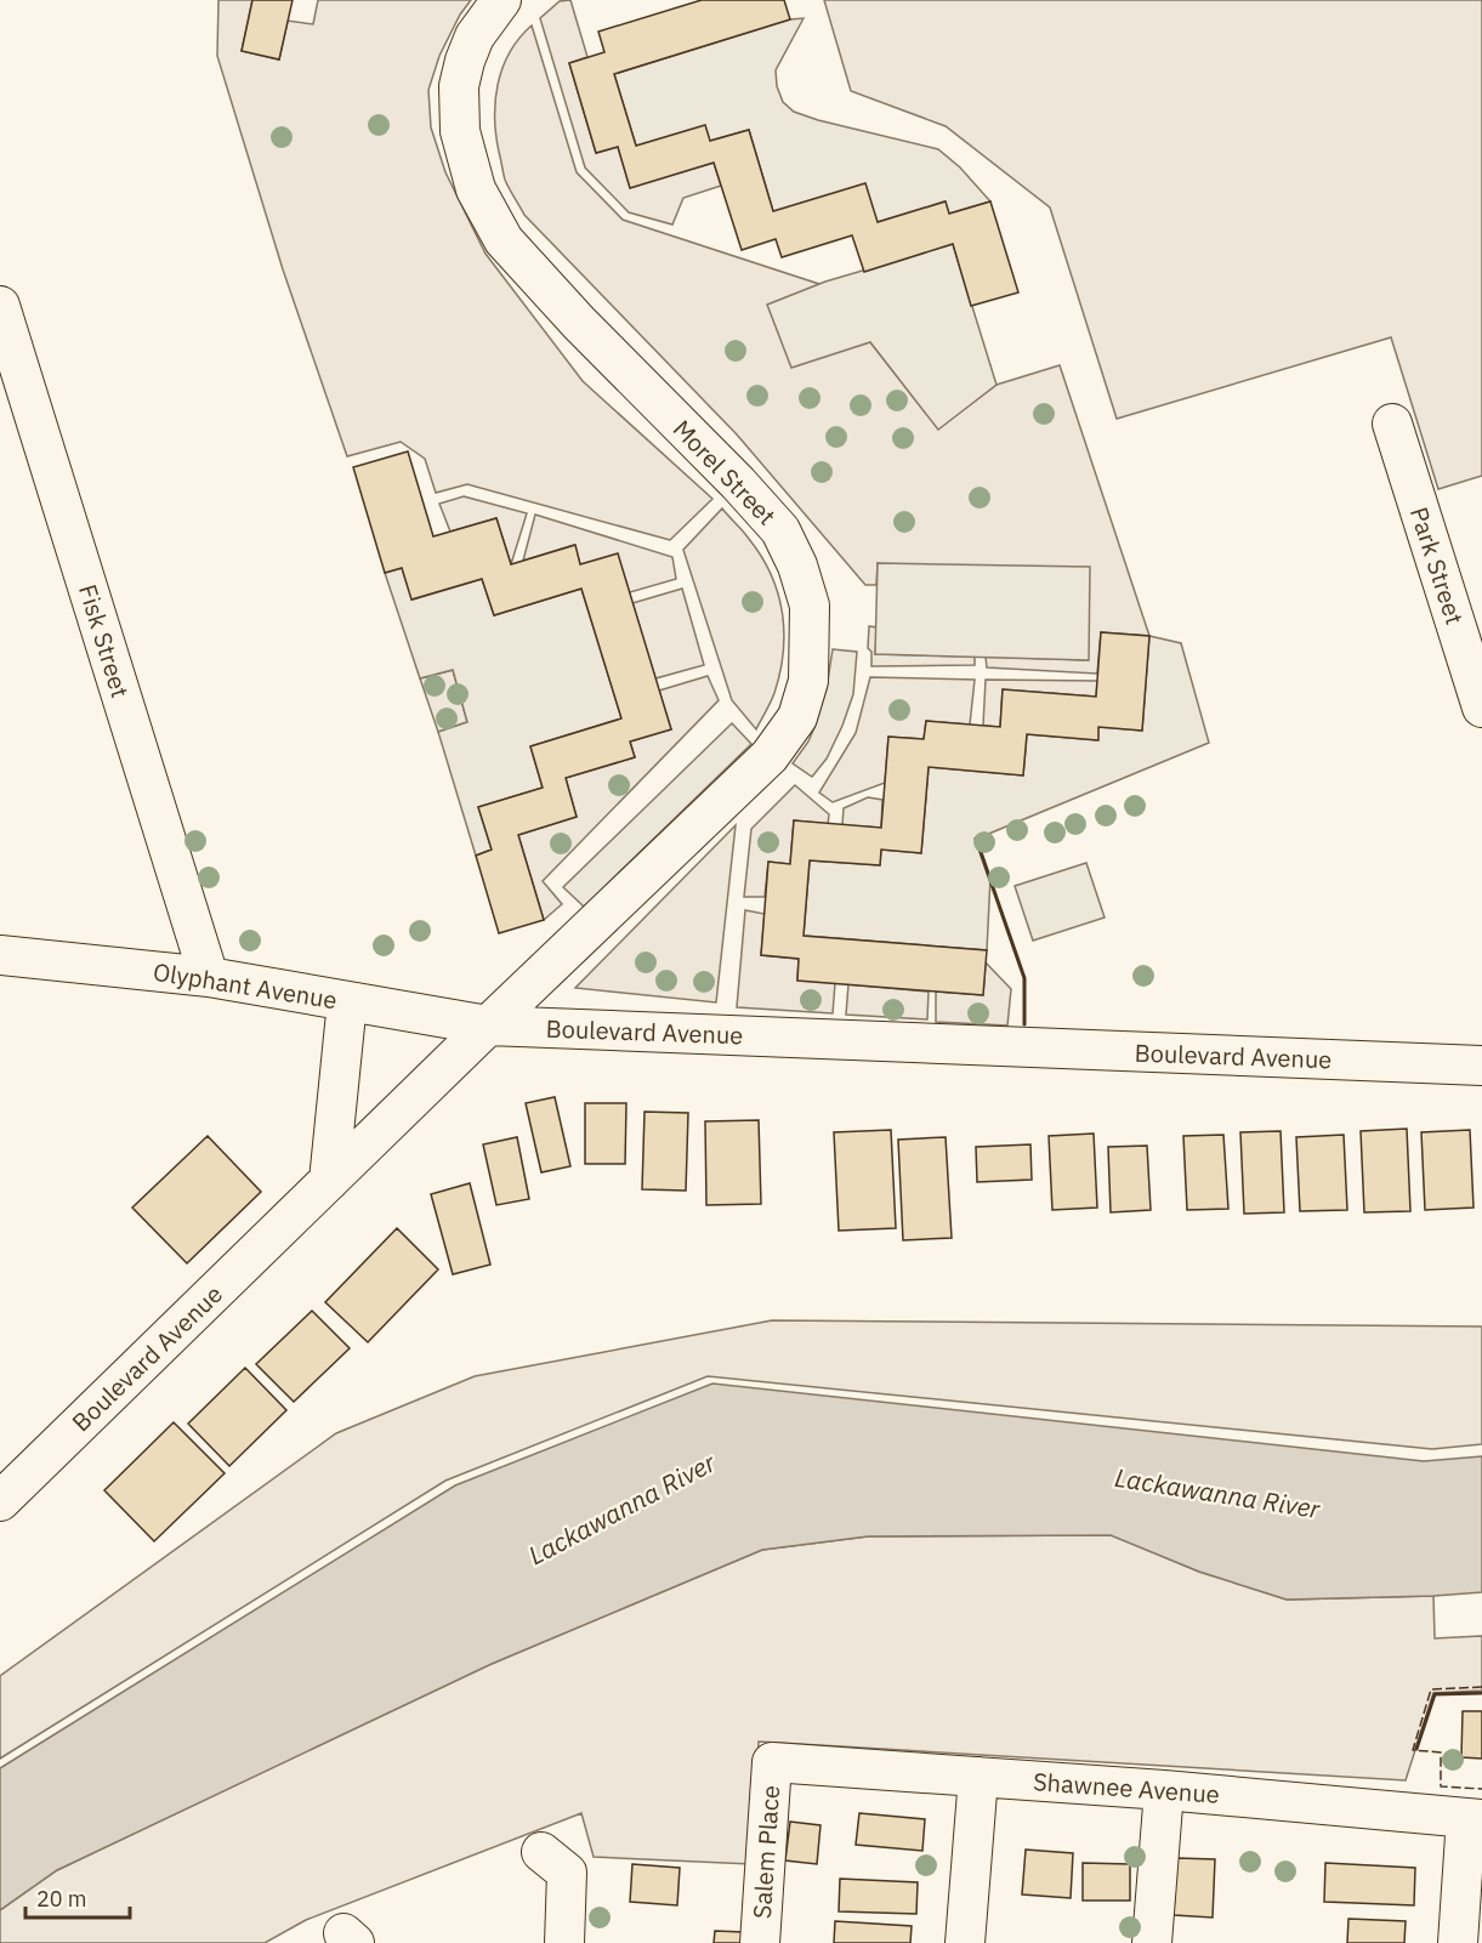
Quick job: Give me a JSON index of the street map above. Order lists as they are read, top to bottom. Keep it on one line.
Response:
{"streets":{"street":["Morel Street","Park Street","Fisk Street","Olyphant Avenue","Boulevard Avenue","Shawnee Avenue","Salem Place"]},"crossings":[["Morel Street","Olyphant Avenue"],["Morel Street","Boulevard Avenue"],["Fisk Street","Olyphant Avenue"],["Olyphant Avenue","Boulevard Avenue"],["Shawnee Avenue","Salem Place"]],"water":["Lackawanna River"],"scale_bar":"20 m"}
